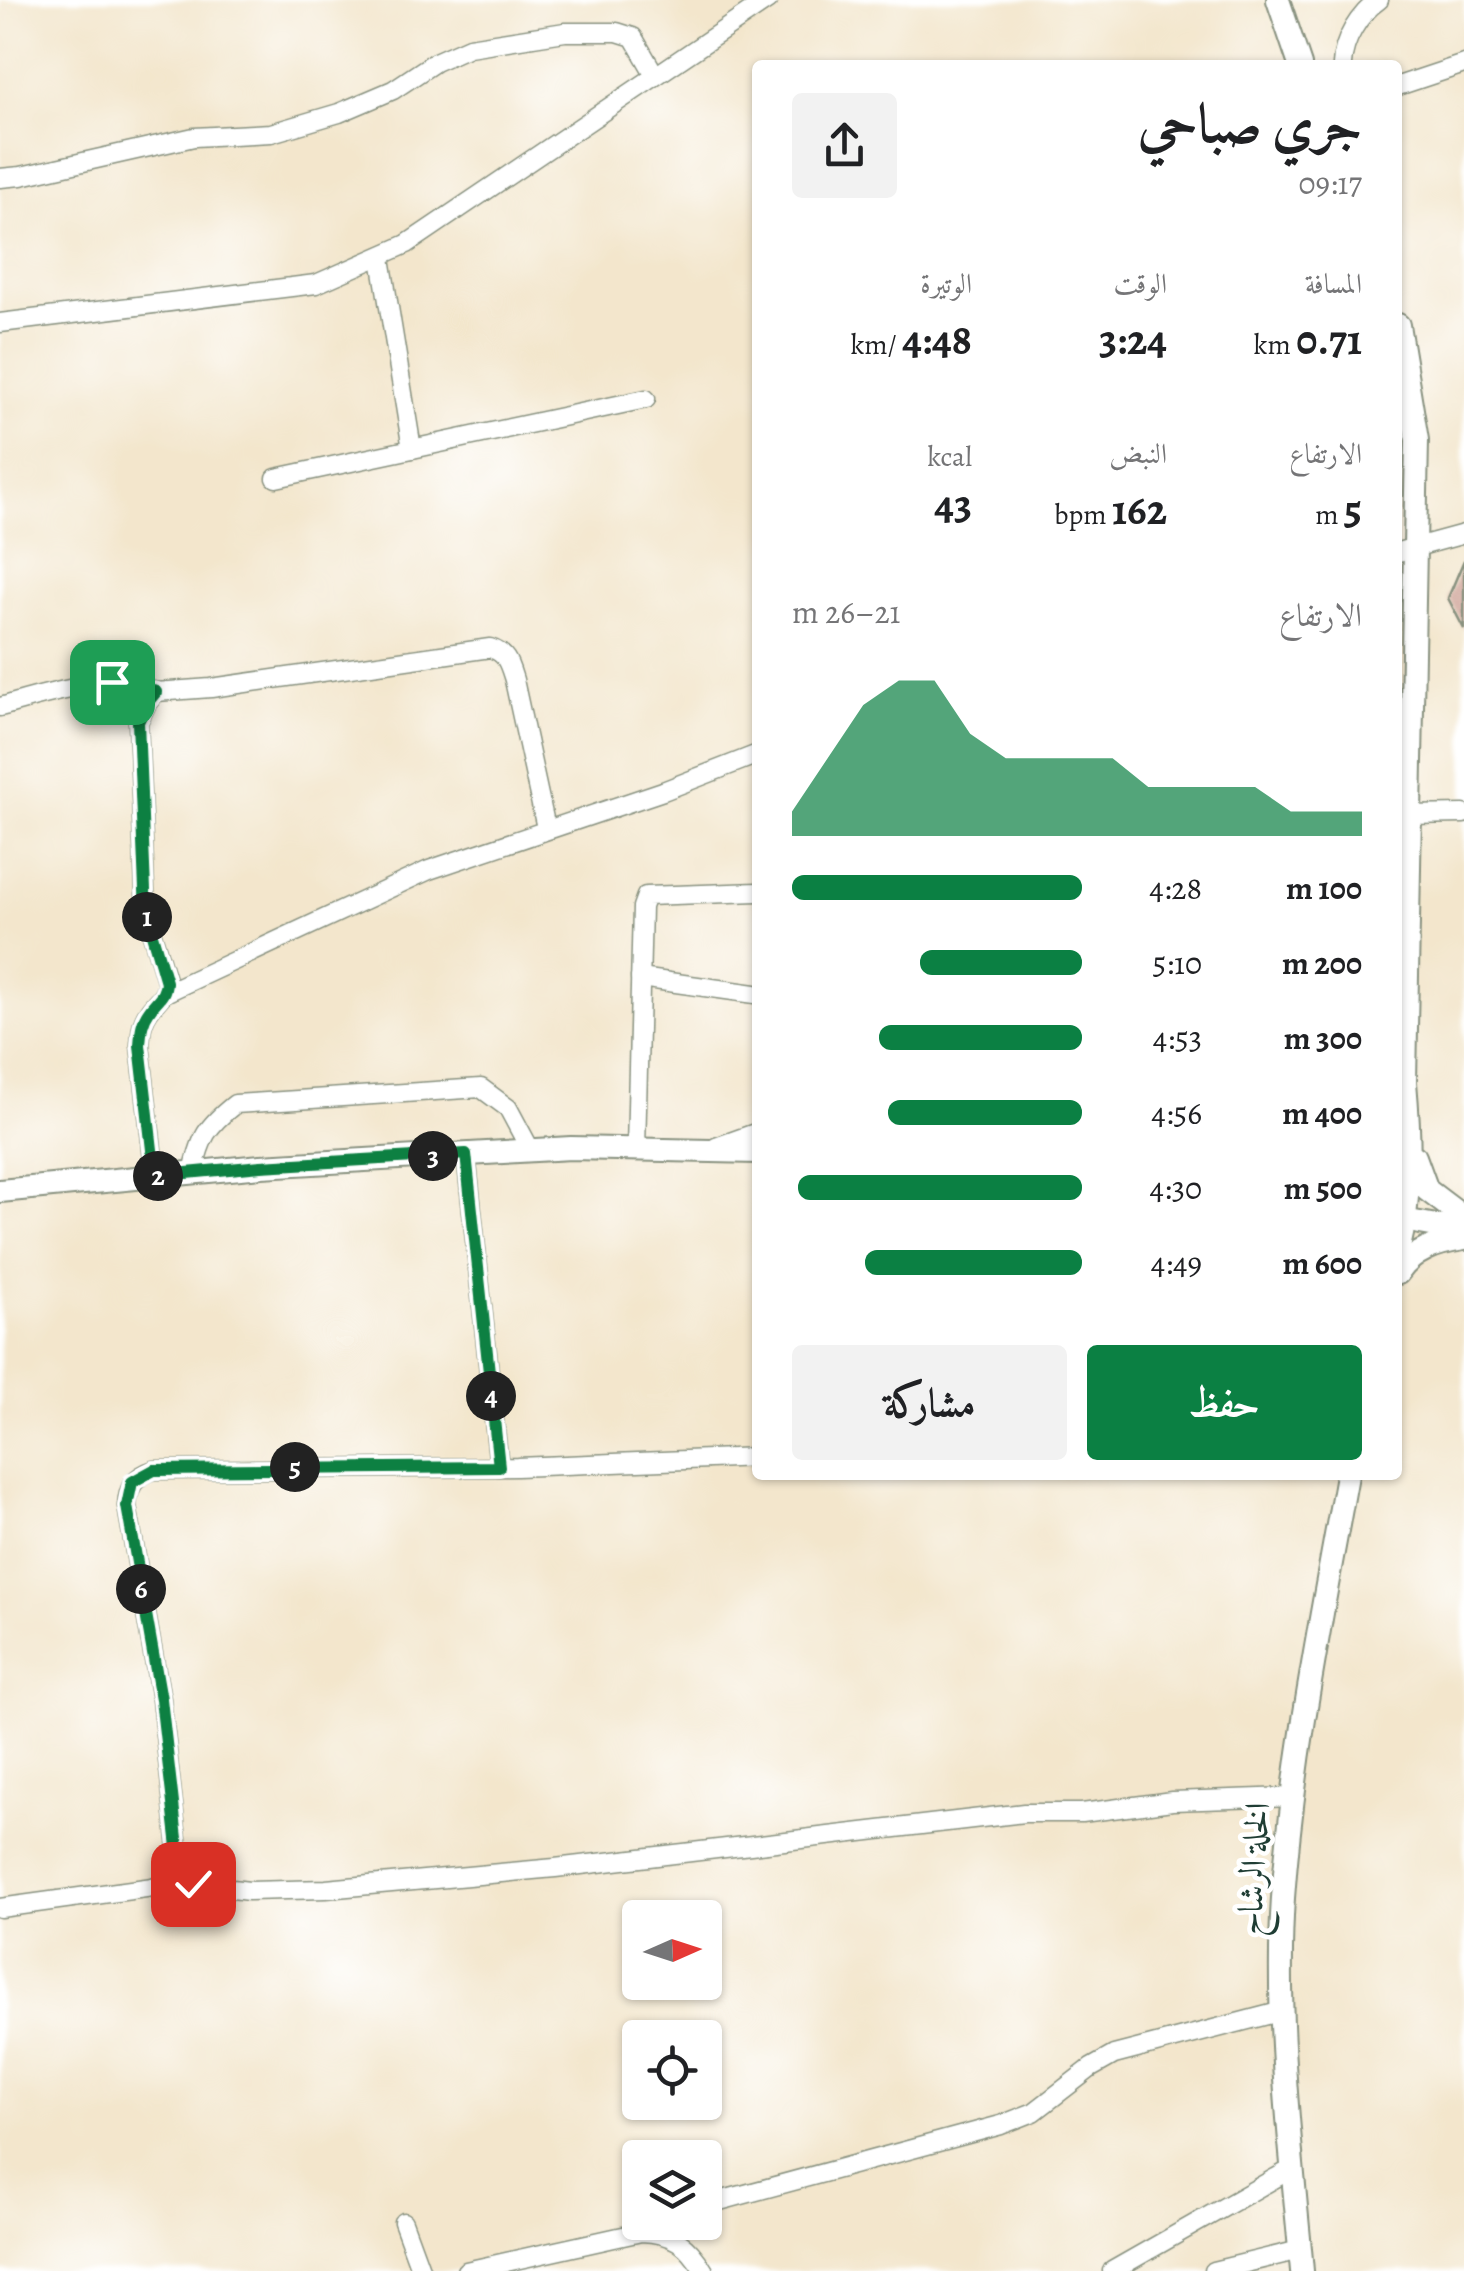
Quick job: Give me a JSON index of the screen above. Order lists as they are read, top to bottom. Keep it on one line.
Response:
{"streets":{"main road":["الخلة الرشاح"]},"north":"right","page":{"heading":["جري صباحي","09:17"],"stats":[["المسافة","0.71 km"],["الوقت","3:24"],["الوتيرة","4:48 /km"],["الارتفاع","5 m"],["النبض","162 bpm"],["kcal","43"]],"chart":["الارتفاع","21–26 m"],"list":[{"name":"100 m","note":"4:28"},{"name":"200 m","note":"5:10"},{"name":"300 m","note":"4:53"},{"name":"400 m","note":"4:56"},{"name":"500 m","note":"4:30"},{"name":"600 m","note":"4:49"}],"pins":["1","3","2","4","5","6"],"buttons":["حفظ","مشاركة"]}}
